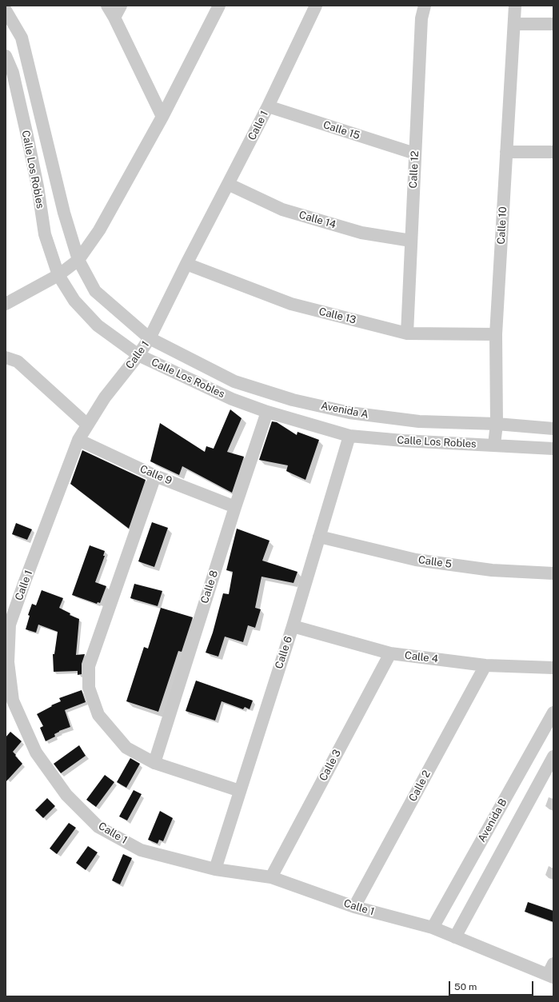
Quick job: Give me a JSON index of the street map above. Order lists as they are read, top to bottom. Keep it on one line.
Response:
{"streets":{"street":["Calle 1","Calle 15","Calle Los Robles","Calle 12","Calle 14","Calle 10","Calle 13","Avenida A","Calle 9","Calle 5","Calle 8","Calle 6","Calle 4","Calle 3","Calle 2","Avenida B"]},"crossings":[["Calle 1","Calle 15"],["Calle 1","Calle Los Robles"],["Calle 1","Calle 14"],["Calle 1","Calle 13"],["Calle 1","Avenida A"],["Calle 1","Calle 9"],["Calle 1","Calle 6"],["Calle 1","Calle 3"],["Calle 1","Calle 2"],["Calle 1","Avenida B"],["Calle 15","Calle 12"],["Calle Los Robles","Calle 10"],["Calle Los Robles","Calle 8"],["Calle Los Robles","Calle 6"],["Calle 12","Calle 14"],["Calle 12","Calle 13"],["Calle 10","Calle 13"],["Calle 10","Avenida A"],["Calle 9","Calle 8"],["Calle 5","Calle 6"],["Calle 6","Calle 4"],["Calle 4","Calle 3"],["Calle 4","Calle 2"]],"scale_bar":"50 m"}
